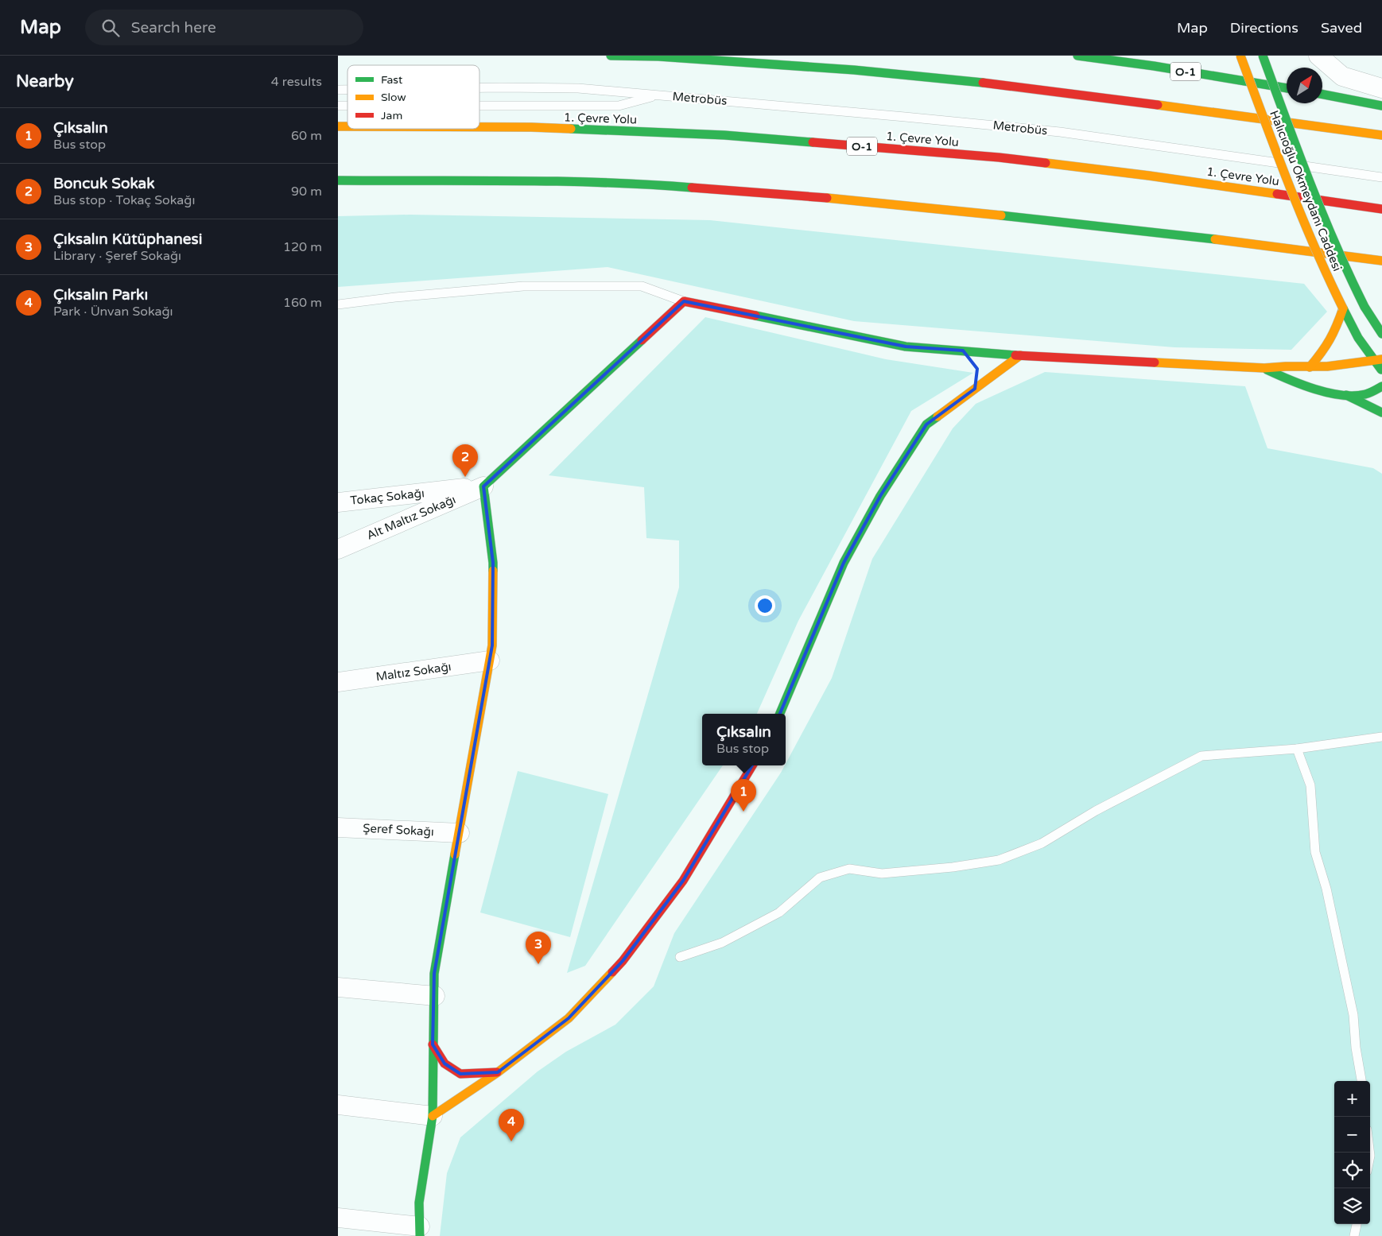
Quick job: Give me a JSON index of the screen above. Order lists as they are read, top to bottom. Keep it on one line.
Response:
{"streets":{"main road":["O-1","1. Çevre Yolu","Halıcıoğlu Okmeydanı Caddesi"],"street":["Tokaç Sokağı","Alt Maltız Sokağı","Maltız Sokağı","Şeref Sokağı"],"lane":["Metrobüs"]},"crossings":[["Tokaç Sokağı","Alt Maltız Sokağı"]],"legend":["Fast","Slow","Jam"],"north":"top right","page":{"header":"Map","search":"Search here","nav":["Map","Directions","Saved"],"heading":["Nearby","4 results"],"list":[{"mark":"1","name":"Çıksalın","note":"Bus stop","value":"60 m"},{"mark":"2","name":"Boncuk Sokak","note":"Bus stop · Tokaç Sokağı","value":"90 m"},{"mark":"3","name":"Çıksalın Kütüphanesi","note":"Library · Şeref Sokağı","value":"120 m"},{"mark":"4","name":"Çıksalın Parkı","note":"Park · Ünvan Sokağı","value":"160 m"}],"pins":["2","1","3","4"],"popup":["Çıksalın","Bus stop"],"map_buttons":["+","−"]}}
